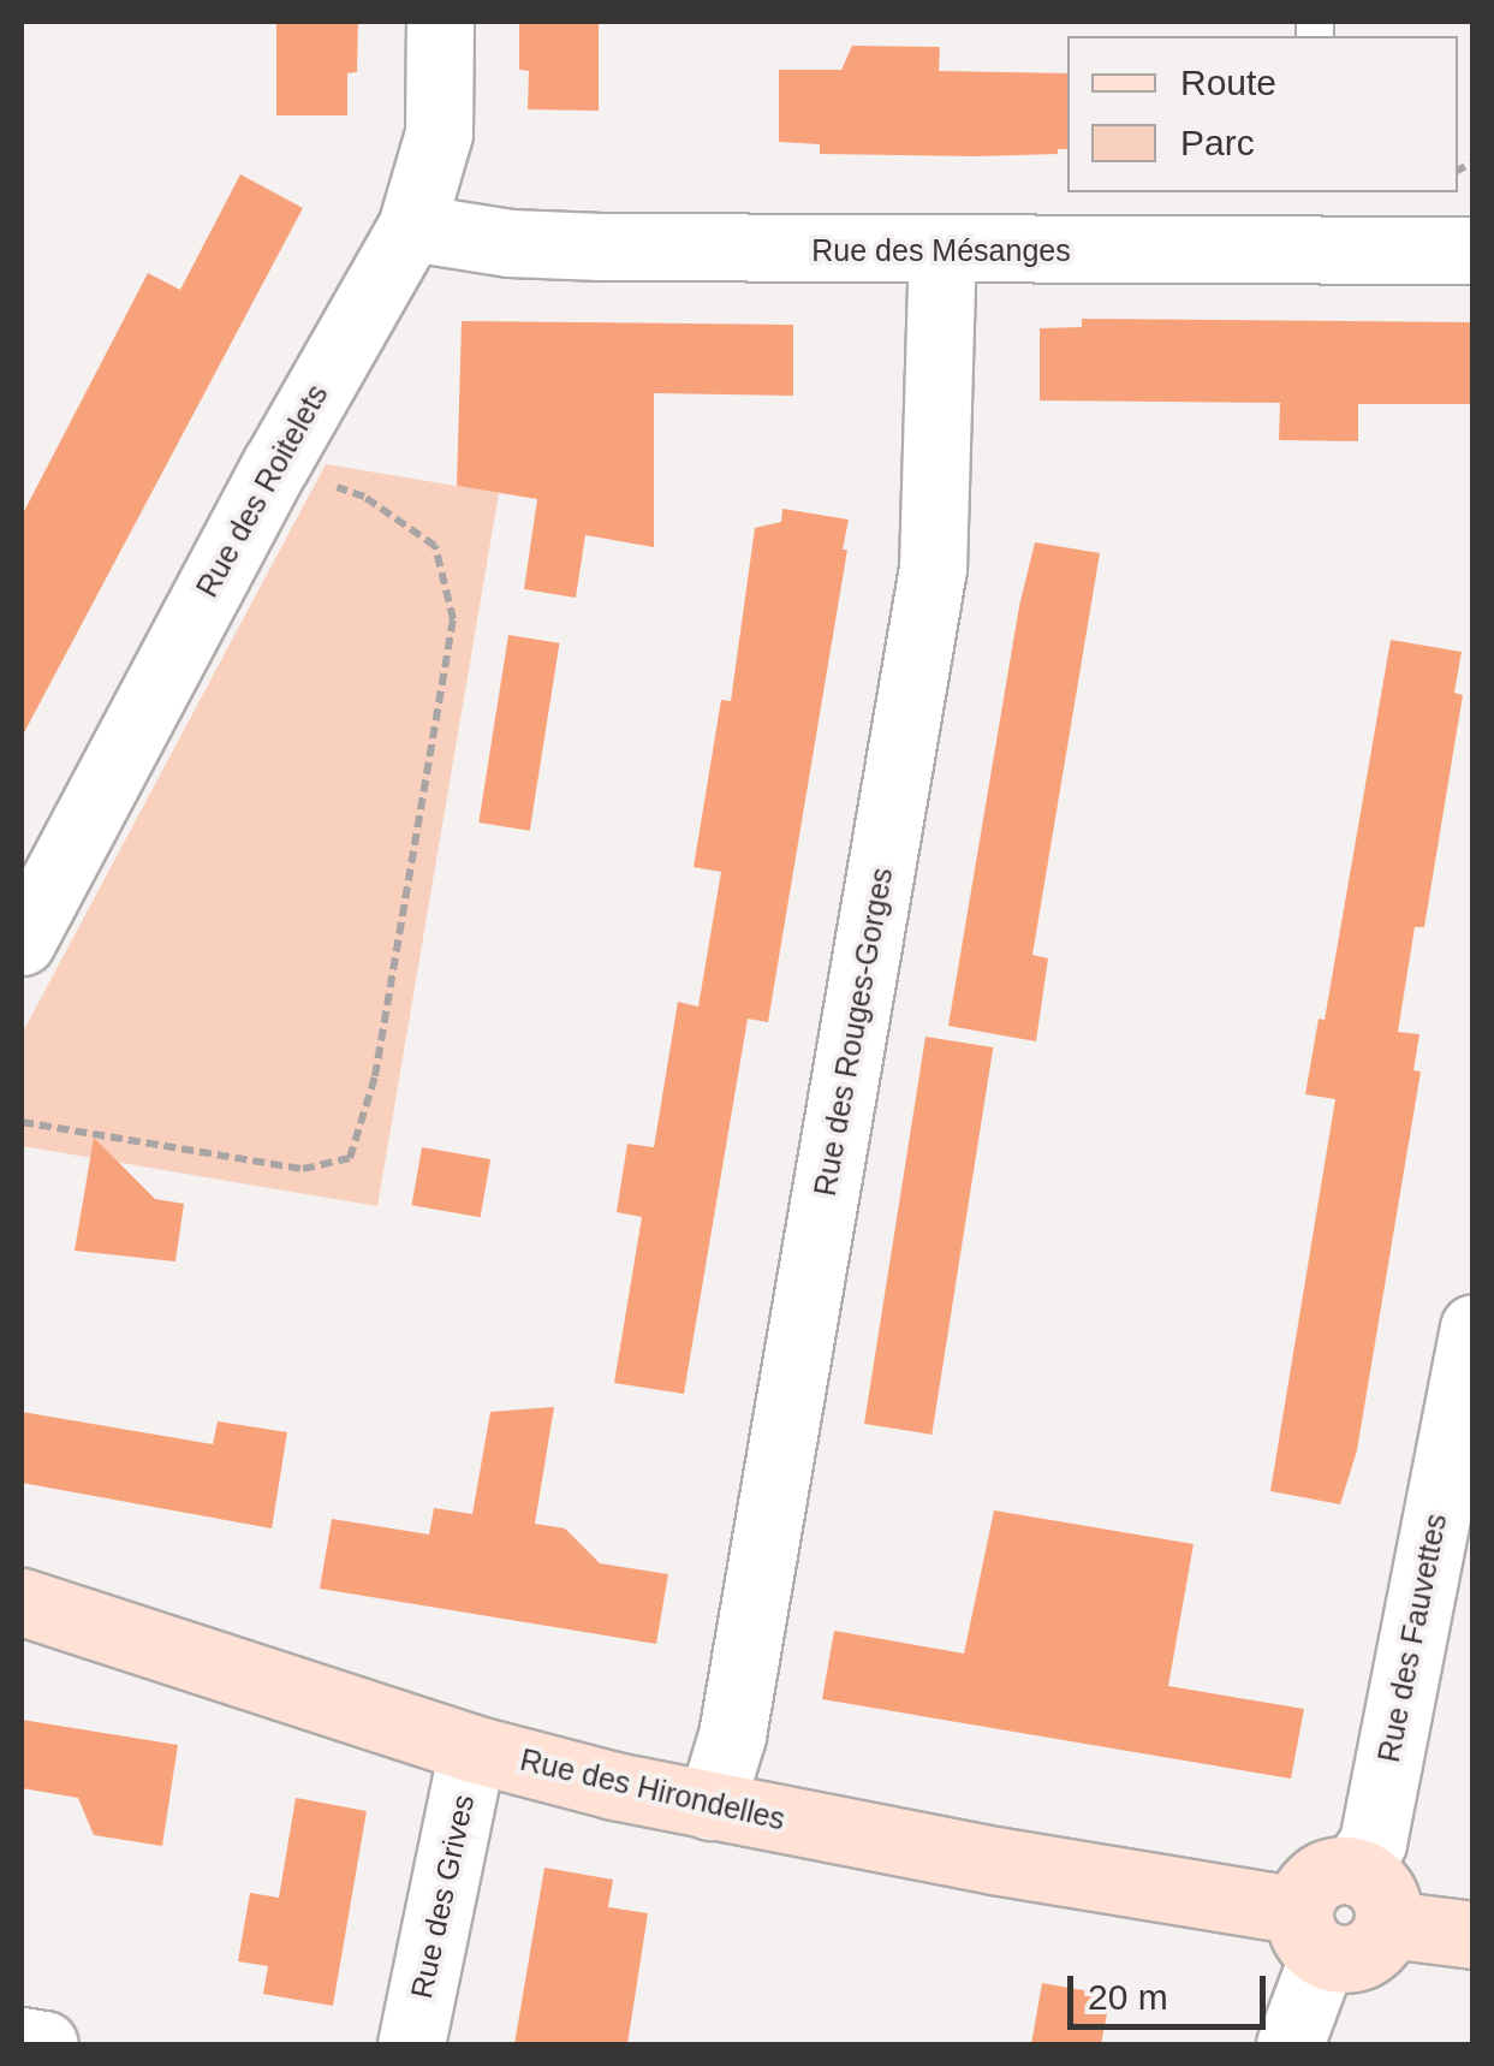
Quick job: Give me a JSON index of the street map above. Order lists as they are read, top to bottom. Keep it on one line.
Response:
{"streets":{"street":["Rue des Mésanges","Rue des Roitelets","Rue des Rouges-Gorges","Rue des Fauvettes","Rue des Hirondelles","Rue des Grives"]},"crossings":[["Rue des Mésanges","Rue des Roitelets"],["Rue des Mésanges","Rue des Rouges-Gorges"],["Rue des Rouges-Gorges","Rue des Hirondelles"],["Rue des Hirondelles","Rue des Grives"]],"legend":["Route","Parc"],"scale_bar":"20 m"}
